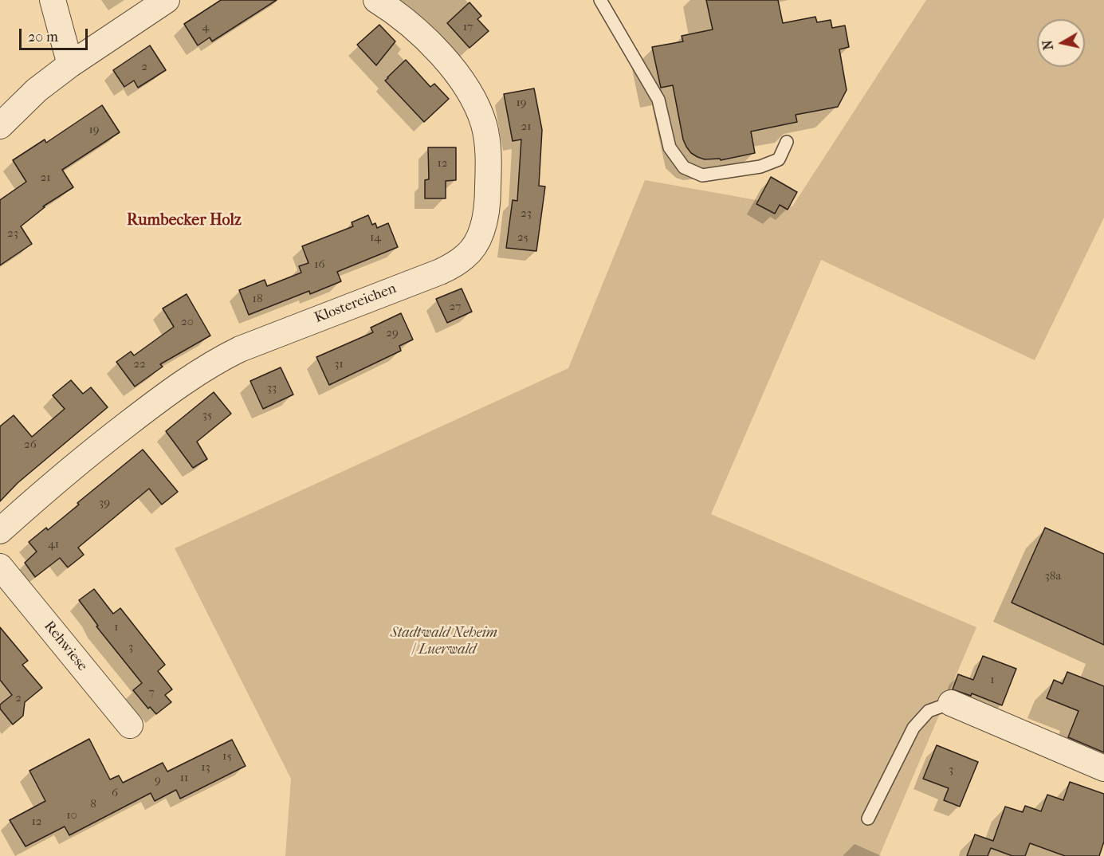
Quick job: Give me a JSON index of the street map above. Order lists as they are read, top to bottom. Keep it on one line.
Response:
{"streets":{"street":["Klostereichen","Rehwiese"]},"districts":["Rumbecker Holz"],"parks":["Stadtwald Neheim / Luerwald"],"house_numbers":["4","17","2","19","21","19","12","21","23","23","14","25","16","18","27","20","29","22","31","33","35","26","39","41","38a","1","3","1","7","2","15","13","3","11","9","6","8","10","12"],"scale_bar":"20 m","north":"left"}
